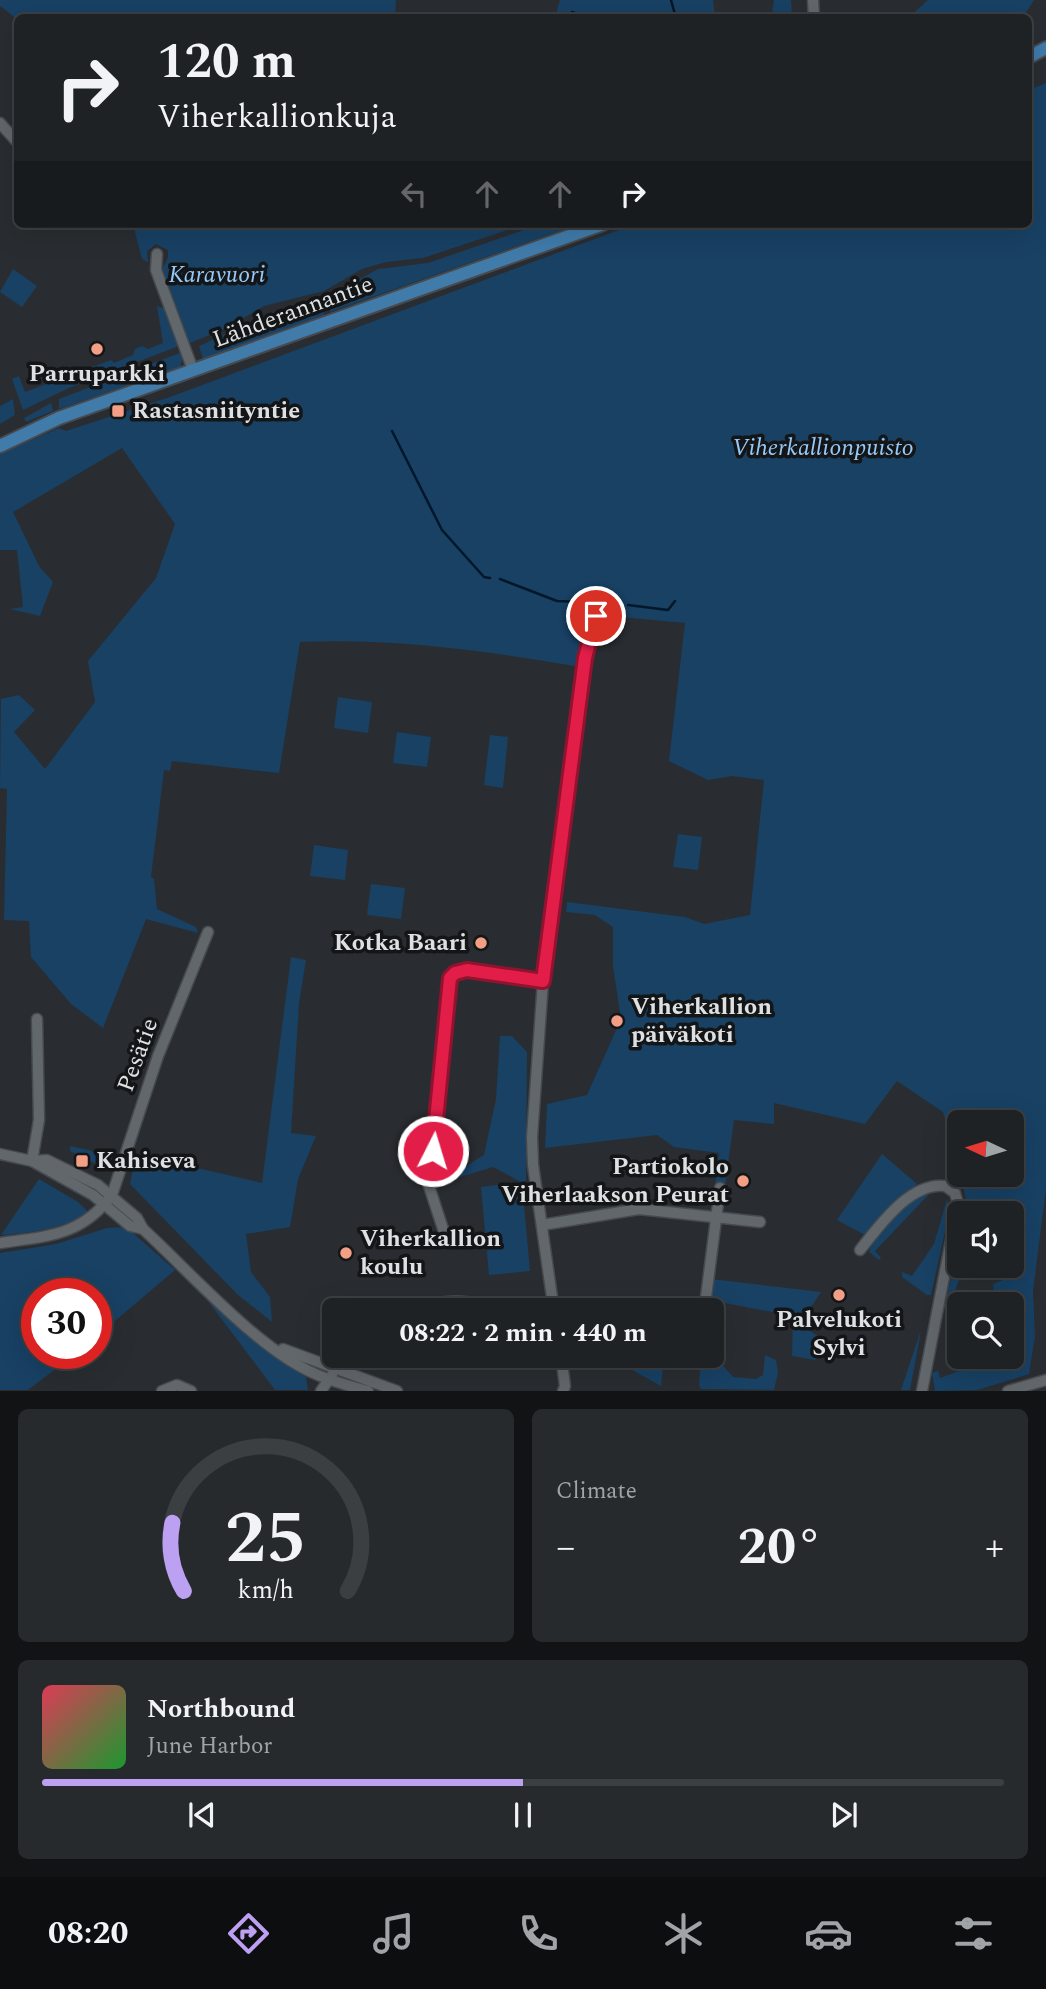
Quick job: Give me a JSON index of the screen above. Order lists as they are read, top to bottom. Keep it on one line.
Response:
{"streets":{"main road":["Lähderannantie"],"street":["Pesätie"]},"parks":["Karavuori","Viherkallionpuisto"],"places":{"other":["Parruparkki","Kotka Baari","Viherkallion päiväkoti","Partiokolo Viherlaakson Peurat","Viherkallion koulu","Palvelukoti Sylvi"],"transit":["Rastasniityntie","Kahiseva"]},"north":"left","page":{"turn":["120 m","Viherkallionkuja"],"limit":"30","trip":"08:22 · 2 min · 440 m","tile":"Climate","heat":["−","20°","+"],"song":["Northbound","June Harbor"],"tabs":"08:20","gauge":["25","km/h"]}}
